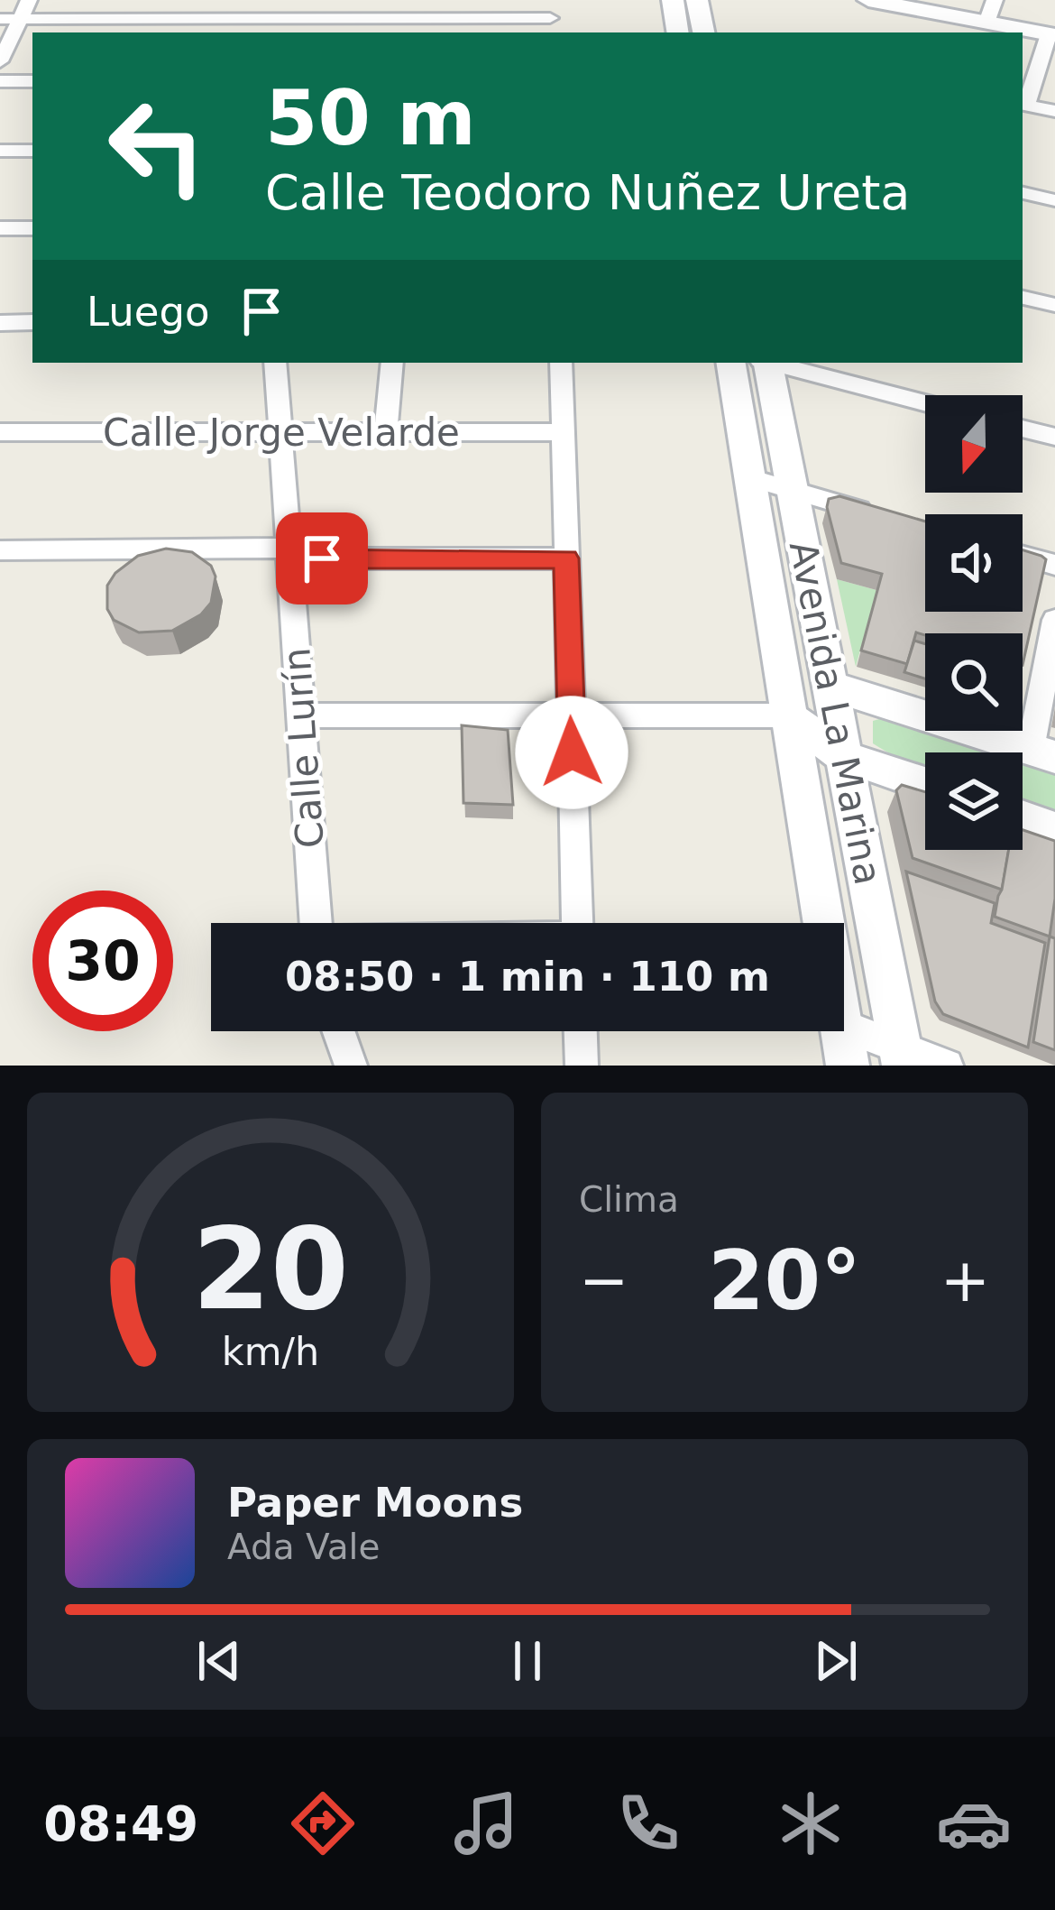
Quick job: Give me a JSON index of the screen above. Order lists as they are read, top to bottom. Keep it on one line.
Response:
{"streets":{"street":["Calle Jorge Velarde","Avenida La Marina","Calle Lurín"]},"crossings":[["Calle Jorge Velarde","Calle Lurín"]],"north":"bottom","page":{"turn":["50 m","Calle Teodoro Nuñez Ureta"],"then":"Luego","limit":"30","trip":"08:50 · 1 min · 110 m","tile":"Clima","heat":["−","20°","+"],"song":["Paper Moons","Ada Vale"],"tabs":"08:49","gauge":["20","km/h"]}}
